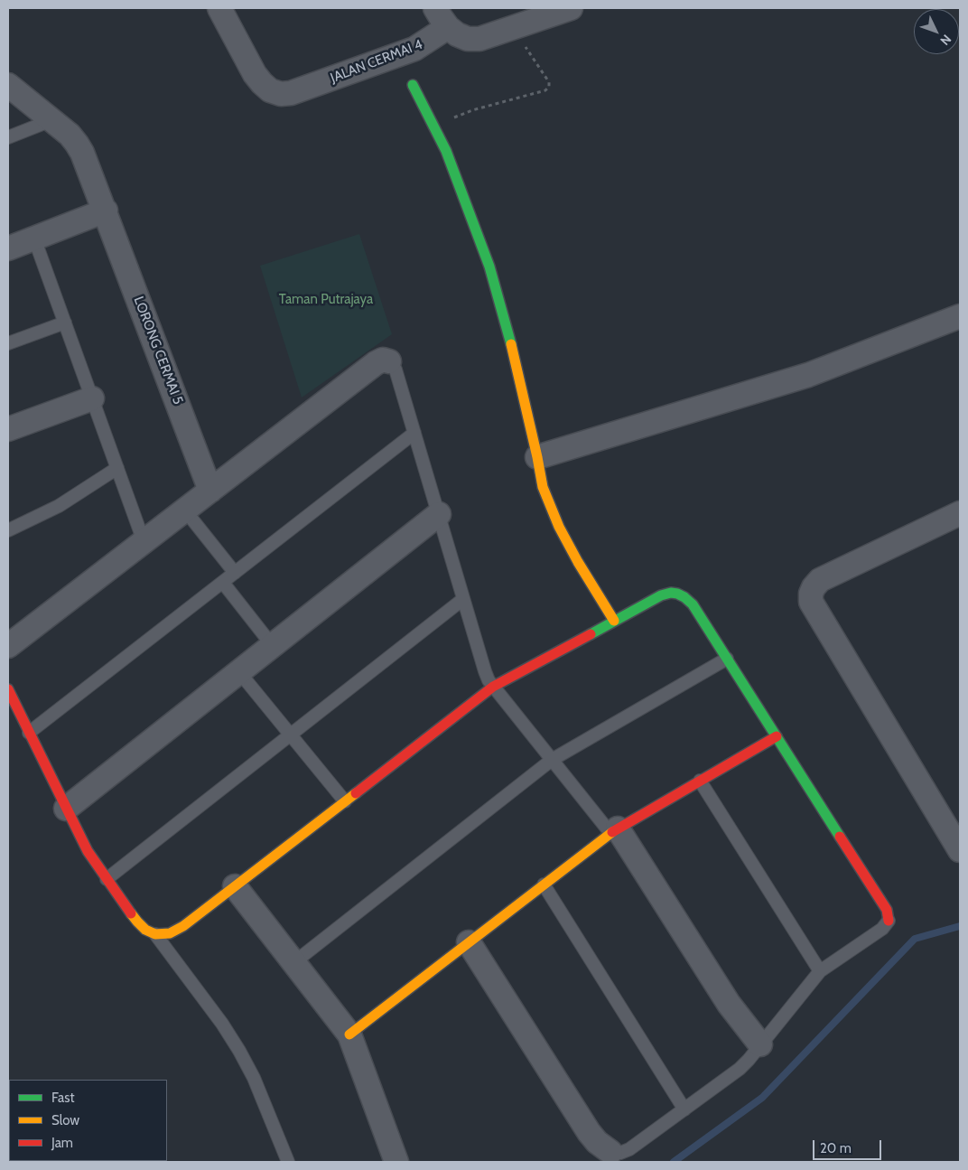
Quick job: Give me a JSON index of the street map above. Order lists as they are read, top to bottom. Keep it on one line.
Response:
{"streets":{"street":["JALAN CERMAI 4","LORONG CERMAI 5"]},"parks":["Taman Putrajaya"],"legend":["Fast","Slow","Jam"],"scale_bar":"20 m","north":"bottom right"}
